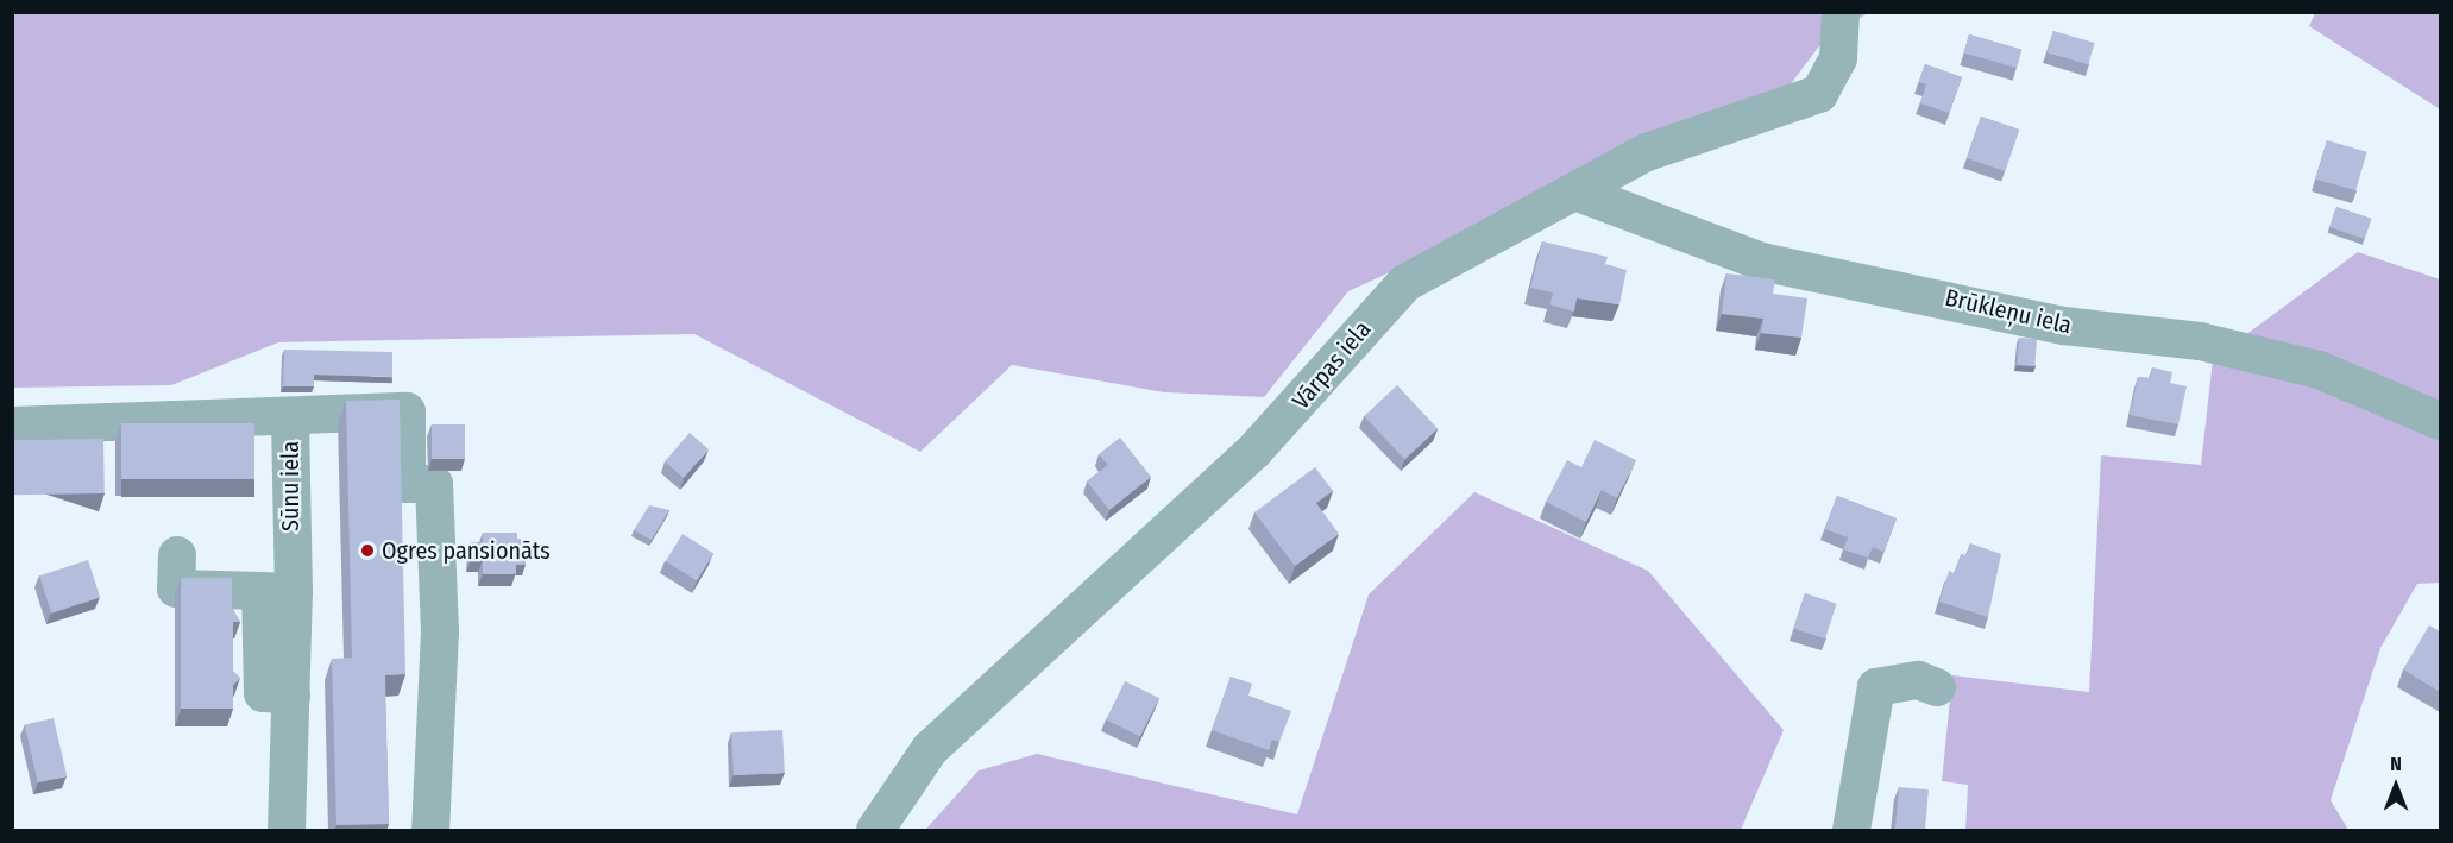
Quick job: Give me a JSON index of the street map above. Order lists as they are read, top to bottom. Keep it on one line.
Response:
{"streets":{"street":["Brūkleņu iela","Vārpas iela","Sūnu iela"]},"crossings":[["Brūkleņu iela","Vārpas iela"]],"places":["Ogres pansionāts"],"north":"top"}
